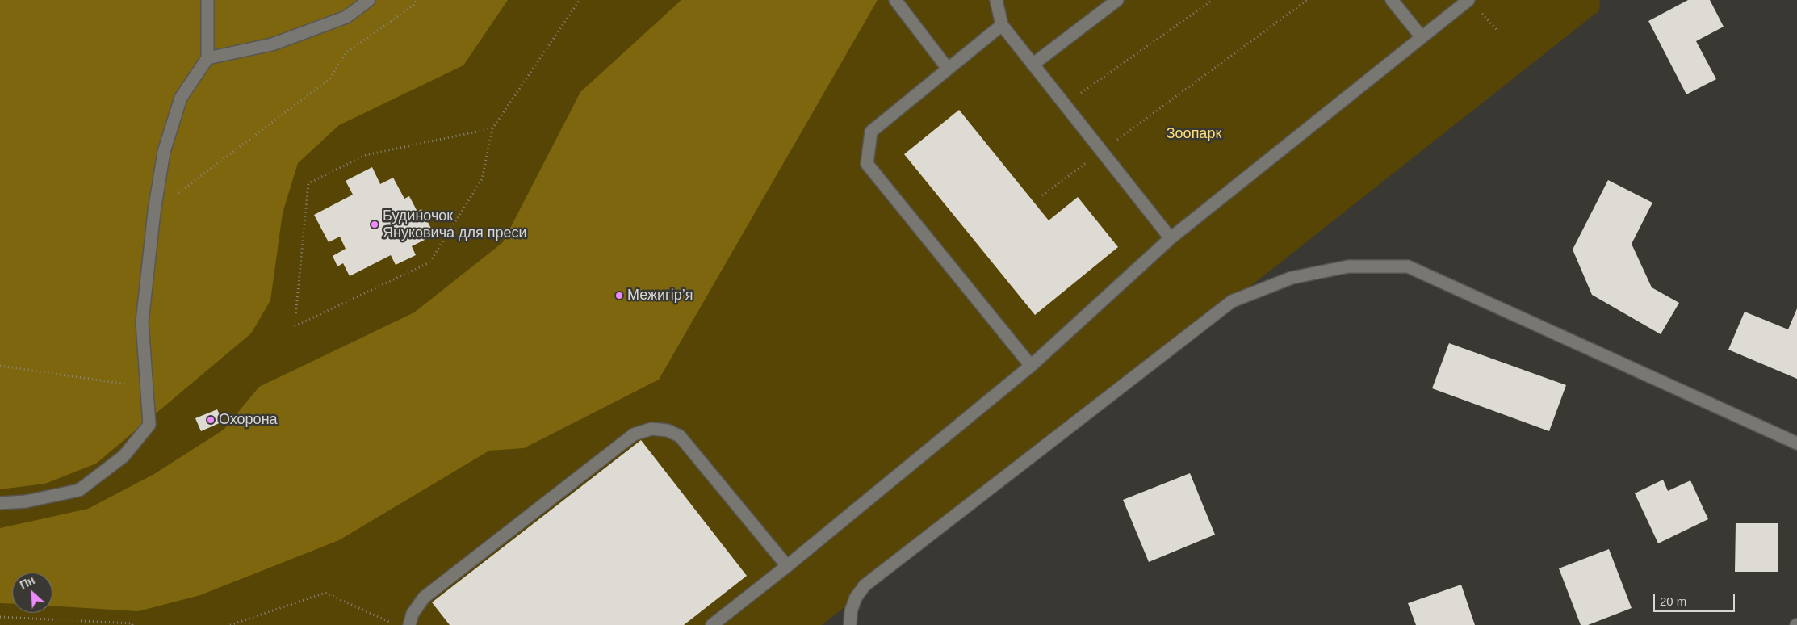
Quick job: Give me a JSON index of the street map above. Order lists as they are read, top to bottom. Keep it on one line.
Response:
{"parks":["Зоопарк"],"places":["Будиночок Януковича для преси","Межигір’я","Охорона"],"scale_bar":"20 m","north":"top left"}
